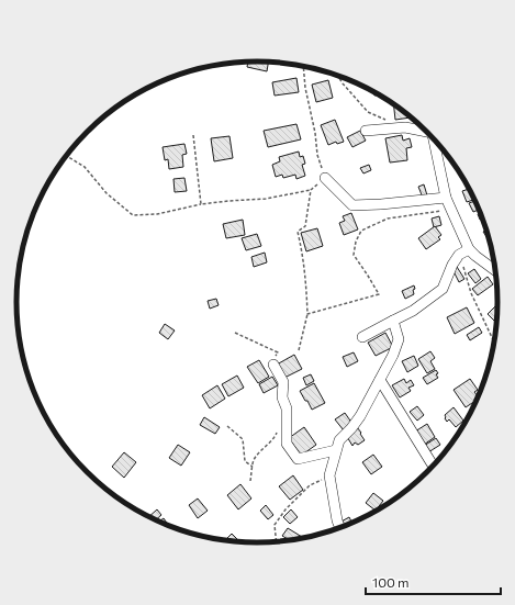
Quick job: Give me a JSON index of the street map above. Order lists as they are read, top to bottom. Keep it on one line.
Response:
{"scale_bar":"100 m"}
